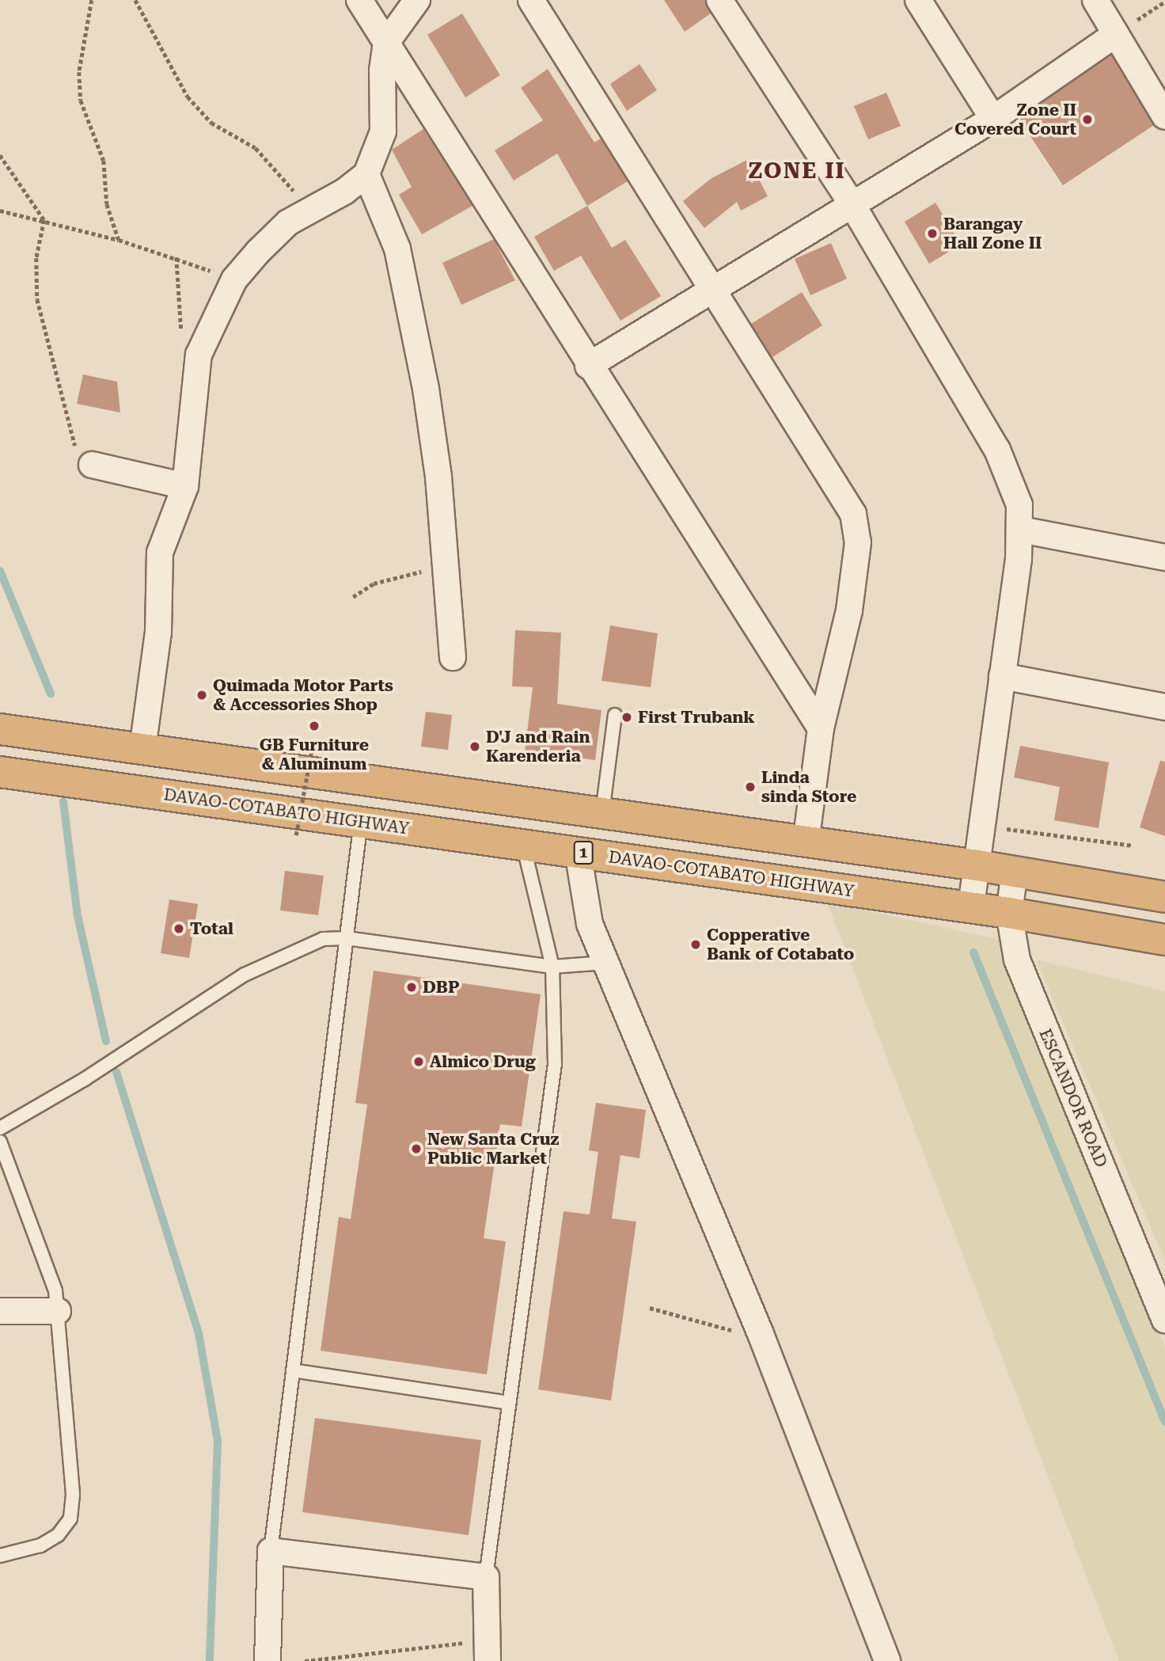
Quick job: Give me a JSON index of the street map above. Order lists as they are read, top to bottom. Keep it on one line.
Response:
{"streets":{"highway":["DAVAO-COTABATO HIGHWAY","1"],"street":["ESCANDOR ROAD"]},"crossings":[["DAVAO-COTABATO HIGHWAY","ESCANDOR ROAD"]],"districts":["ZONE II"],"places":["Zone II Covered Court","Barangay Hall Zone II","Quimada Motor Parts & Accessories Shop","First Trubank","GB Furniture & Aluminum","D'J and Rain Karenderia","Linda sinda Store","Total","Copperative Bank of Cotabato","DBP","Almico Drug","New Santa Cruz Public Market"]}
